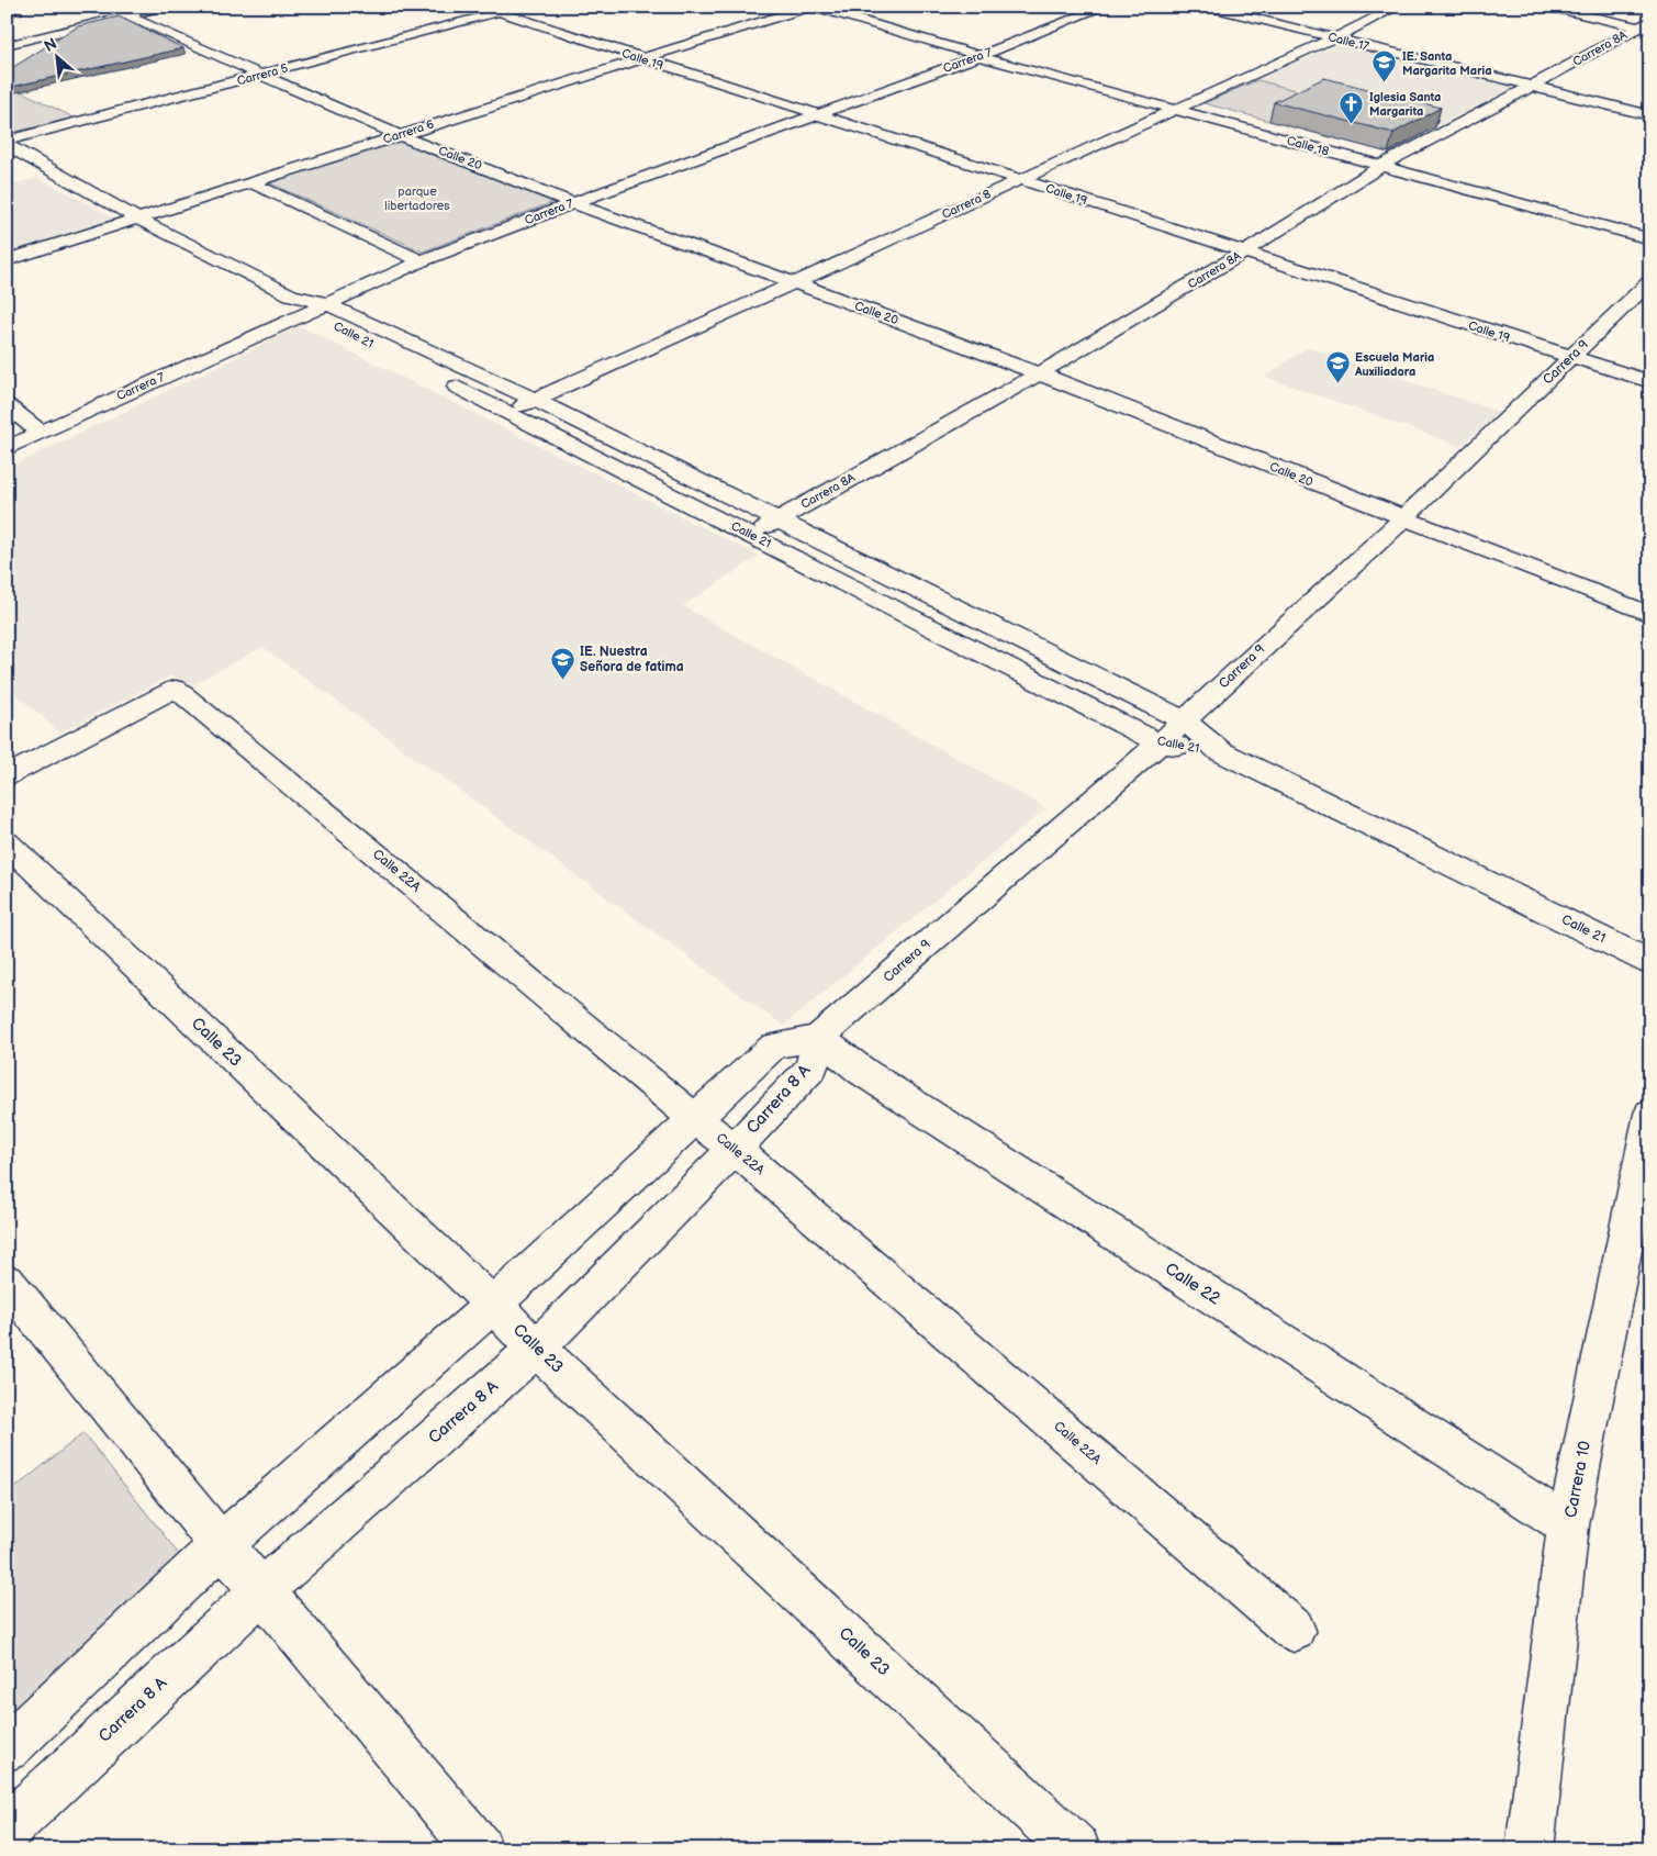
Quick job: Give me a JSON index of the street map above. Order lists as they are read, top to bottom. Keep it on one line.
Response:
{"streets":{"street":["Calle 17","Carrera 8A","Calle 19","Carrera 7","Carrera 5","Carrera 6","Calle 18","Calle 20","Carrera 8","Calle 21","Carrera 9","Calle 22A","Calle 23","Carrera 8 A","Calle 22","Carrera 10"]},"crossings":[["Calle 17","Carrera 8A"],["Calle 17","Carrera 8"],["Carrera 8A","Calle 19"],["Carrera 8A","Calle 18"],["Carrera 8A","Calle 20"],["Carrera 8A","Calle 21"],["Calle 19","Carrera 7"],["Calle 19","Carrera 5"],["Calle 19","Carrera 6"],["Calle 19","Carrera 8"],["Calle 19","Carrera 9"],["Carrera 7","Calle 18"],["Carrera 7","Calle 20"],["Carrera 7","Calle 21"],["Carrera 5","Calle 20"],["Carrera 5","Calle 21"],["Carrera 6","Calle 18"],["Carrera 6","Calle 20"],["Carrera 6","Calle 21"],["Calle 18","Carrera 8"],["Calle 20","Carrera 8"],["Calle 20","Carrera 9"],["Carrera 8","Calle 21"],["Calle 21","Carrera 9"],["Carrera 9","Carrera 8 A"],["Carrera 9","Calle 22"],["Calle 22A","Carrera 8 A"],["Calle 23","Carrera 8 A"],["Carrera 8 A","Calle 22"],["Calle 22","Carrera 10"]],"parks":["parque libertadores"],"places":{"school or university":["IE. Santa Margarita Maria","Escuela Maria Auxiliadora","IE. Nuestra Señora de fatima"],"church":["Iglesia Santa Margarita"]},"north":"top left"}
